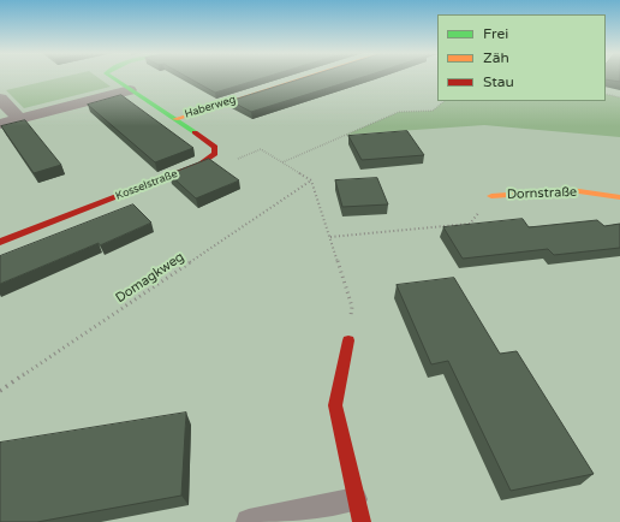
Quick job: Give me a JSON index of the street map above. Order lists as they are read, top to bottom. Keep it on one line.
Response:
{"streets":{"street":["Haberweg","Kosselstraße","Dornstraße"],"path":["Domagkweg"]},"legend":["Frei","Zäh","Stau"]}
